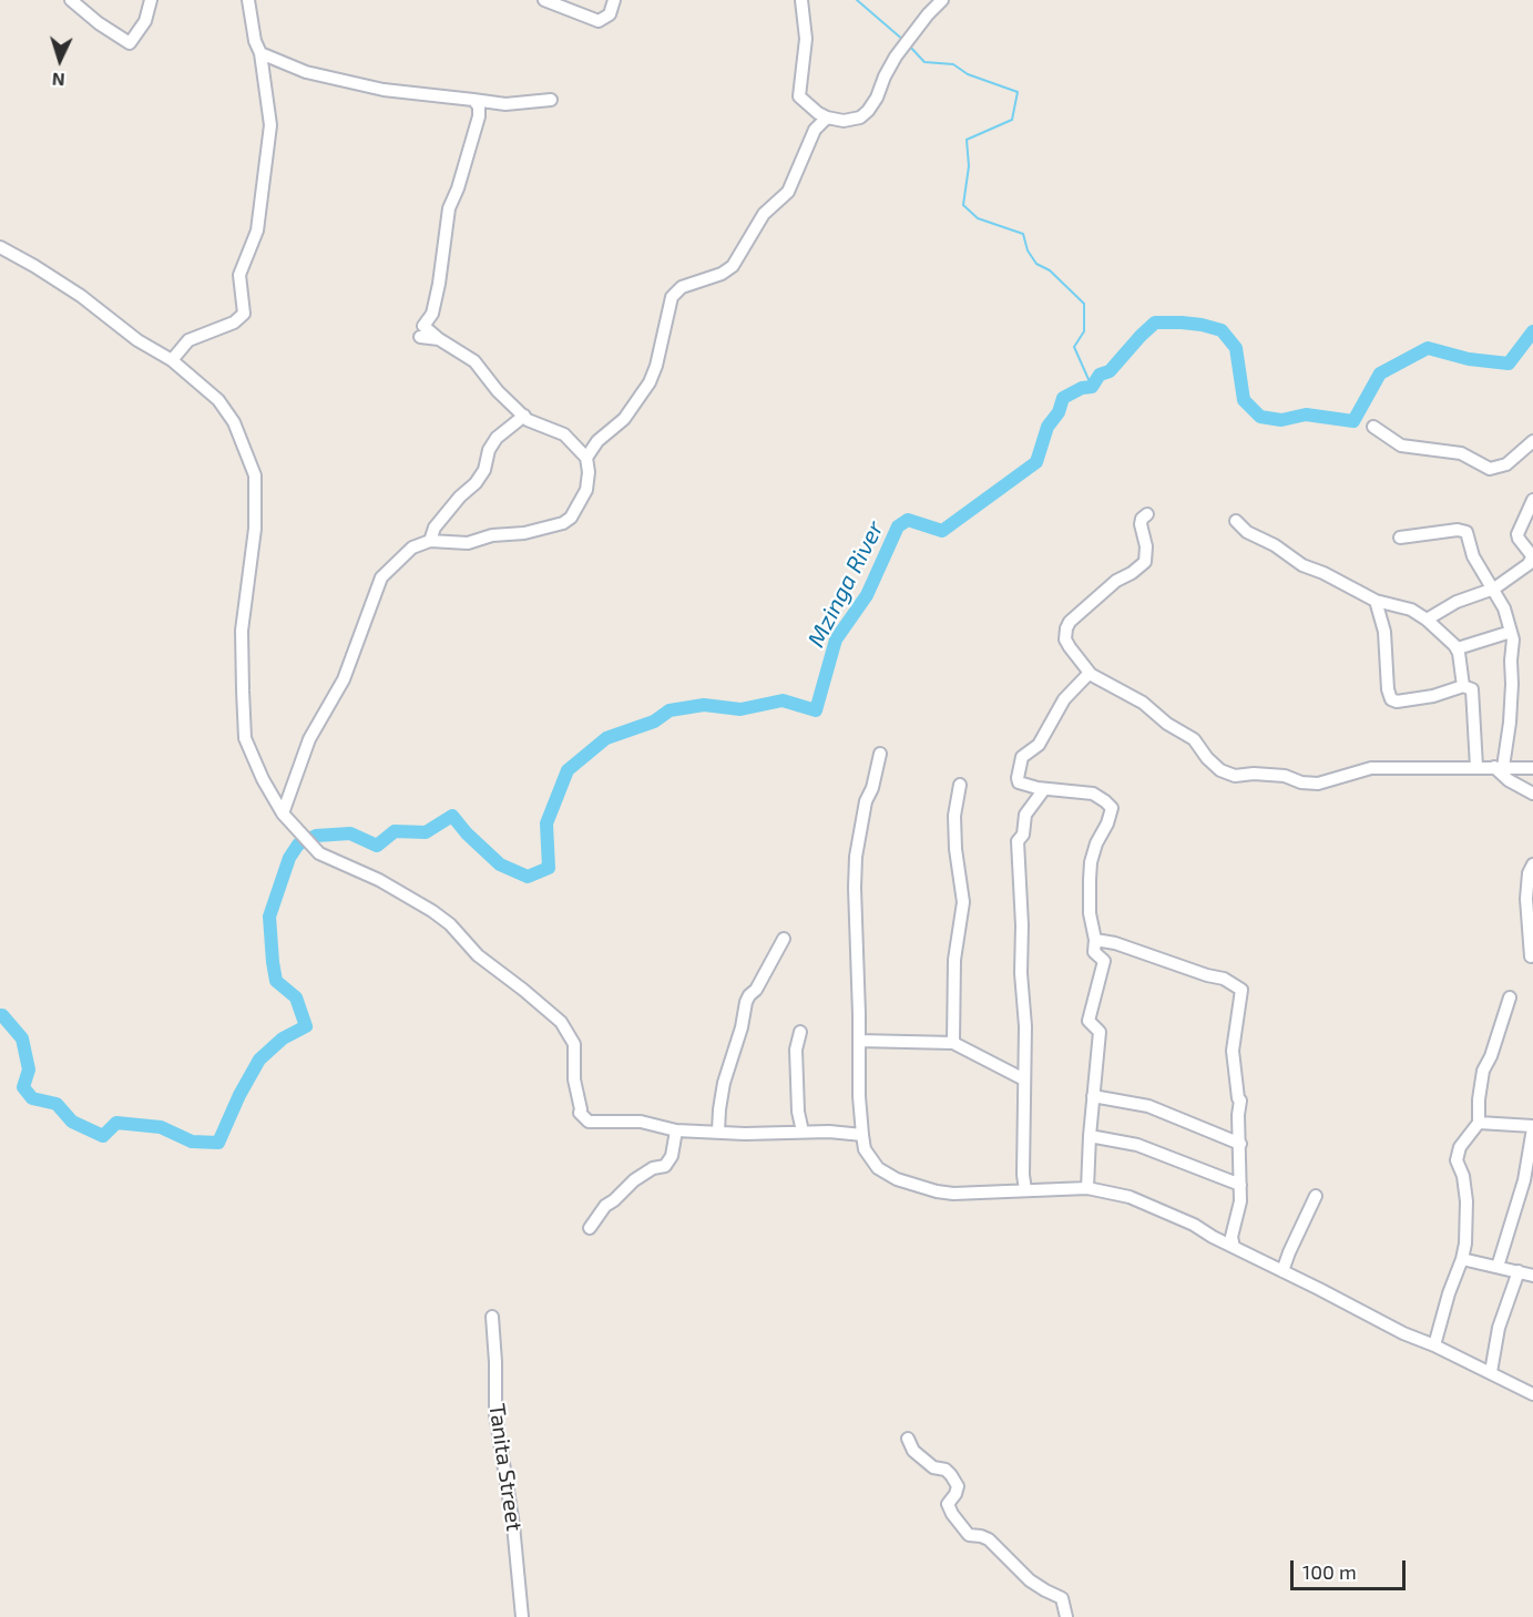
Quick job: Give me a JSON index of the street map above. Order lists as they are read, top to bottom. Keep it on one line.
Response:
{"streets":{"street":["Tanita Street"]},"water":["Mzinga River"],"scale_bar":"100 m","north":"bottom"}
